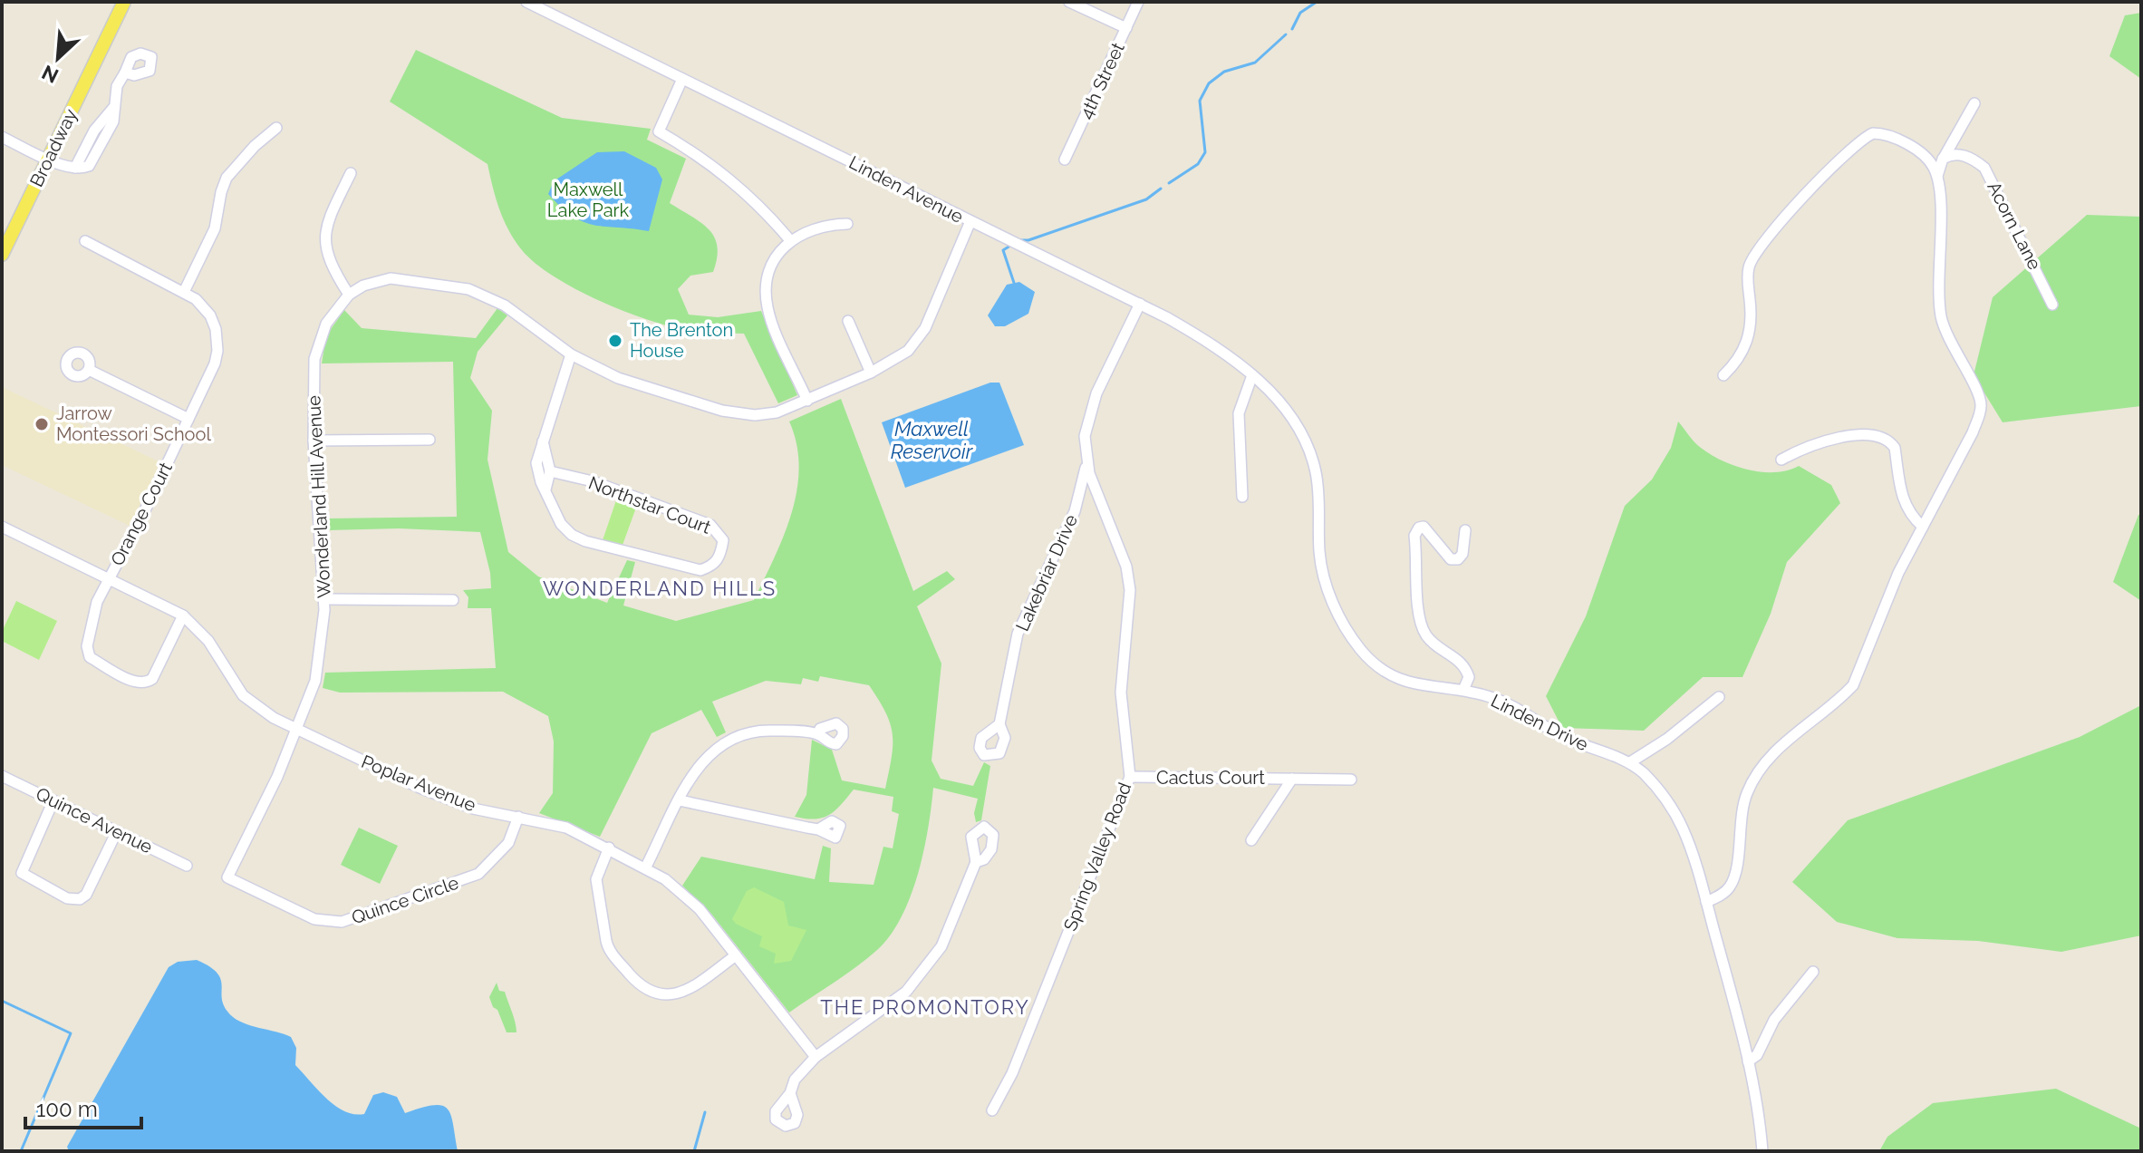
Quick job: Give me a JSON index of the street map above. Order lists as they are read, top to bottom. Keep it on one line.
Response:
{"streets":{"main road":["Broadway"],"street":["4th Street","Linden Avenue","Acorn Lane","Wonderland Hill Avenue","Northstar Court","Orange Court","Lakebriar Drive","Linden Drive","Cactus Court","Poplar Avenue","Quince Avenue","Spring Valley Road","Quince Circle"]},"crossings":[["Linden Avenue","Linden Drive"],["Linden Avenue","Spring Valley Road"],["Wonderland Hill Avenue","Poplar Avenue"],["Wonderland Hill Avenue","Quince Circle"],["Orange Court","Poplar Avenue"],["Lakebriar Drive","Spring Valley Road"],["Cactus Court","Spring Valley Road"],["Poplar Avenue","Quince Circle"]],"districts":["WONDERLAND HILLS","THE PROMONTORY"],"water":["Maxwell Reservoir"],"parks":["Maxwell Lake Park"],"places":["The Brenton House","Jarrow Montessori School"],"scale_bar":"100 m","north":"bottom left"}
